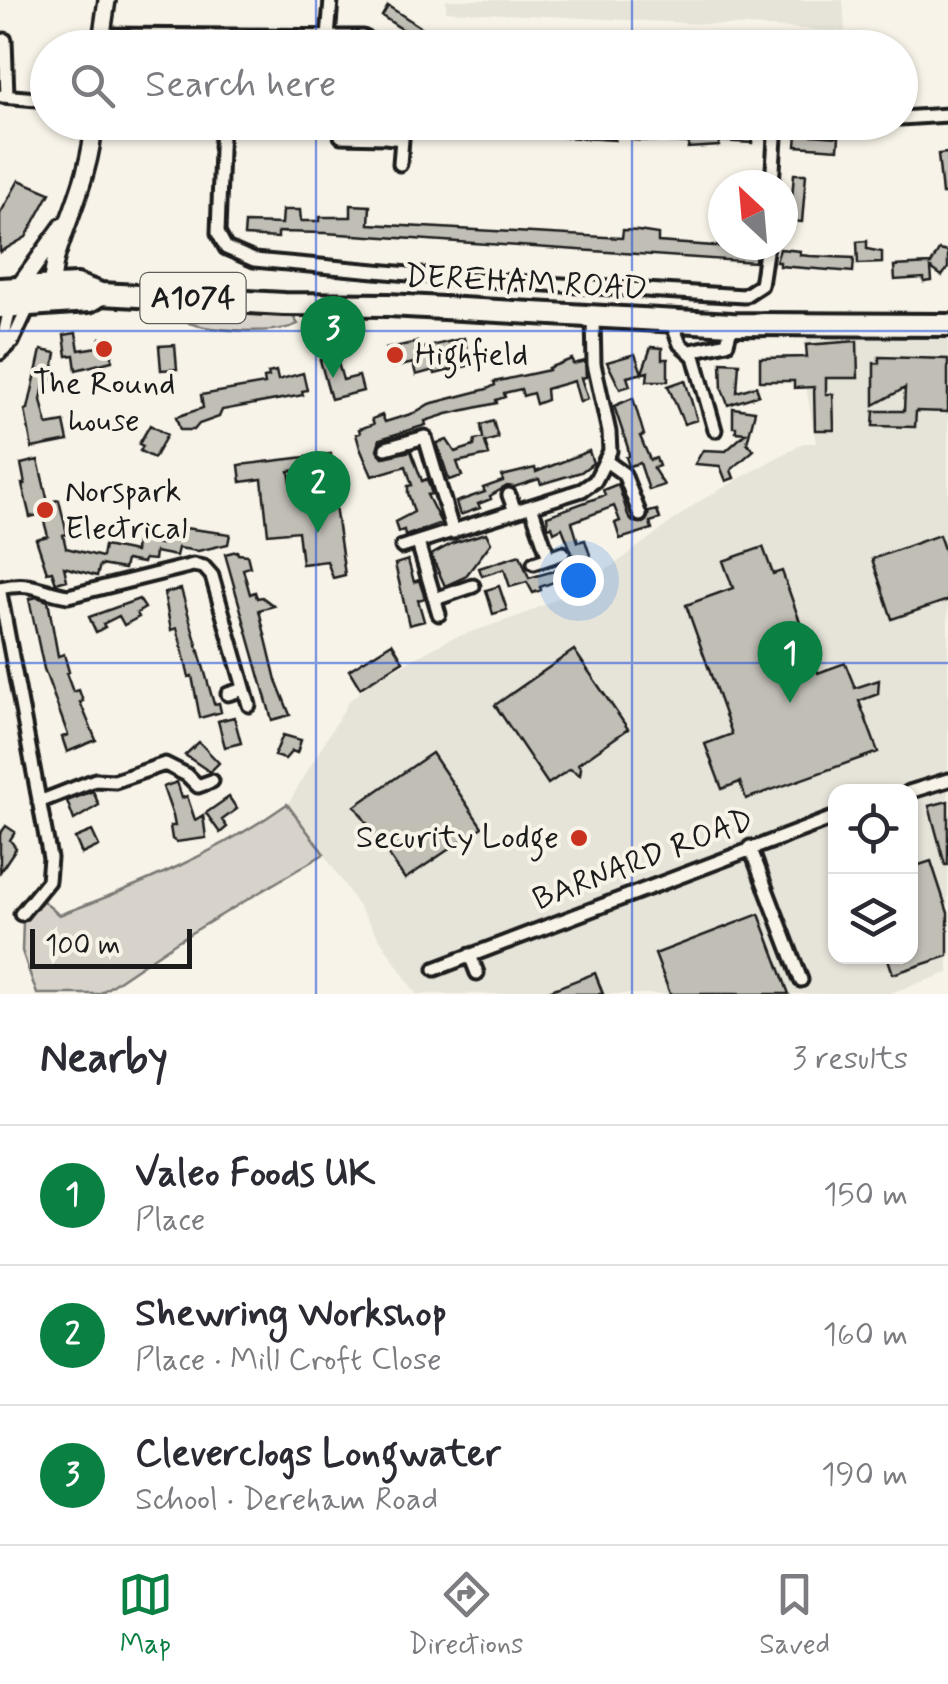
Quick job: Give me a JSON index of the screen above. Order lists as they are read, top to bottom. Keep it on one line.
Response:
{"streets":{"highway":["DEREHAM ROAD","A1074"],"street":["BARNARD ROAD"]},"places":["The Round house","Highfield","Norspark Electrical","Security Lodge"],"scale_bar":"100 m","north":"top left","page":{"search":"Search here","pins":["3","2","1"],"scale":"100 m","heading":["Nearby","3 results"],"list":[{"mark":"1","name":"Valeo Foods UK","note":"Place","value":"150 m"},{"mark":"2","name":"Shewring Workshop","note":"Place · Mill Croft Close","value":"160 m"},{"mark":"3","name":"Cleverclogs Longwater","note":"School · Dereham Road","value":"190 m"}],"nav":["Map","Directions","Saved"]}}
